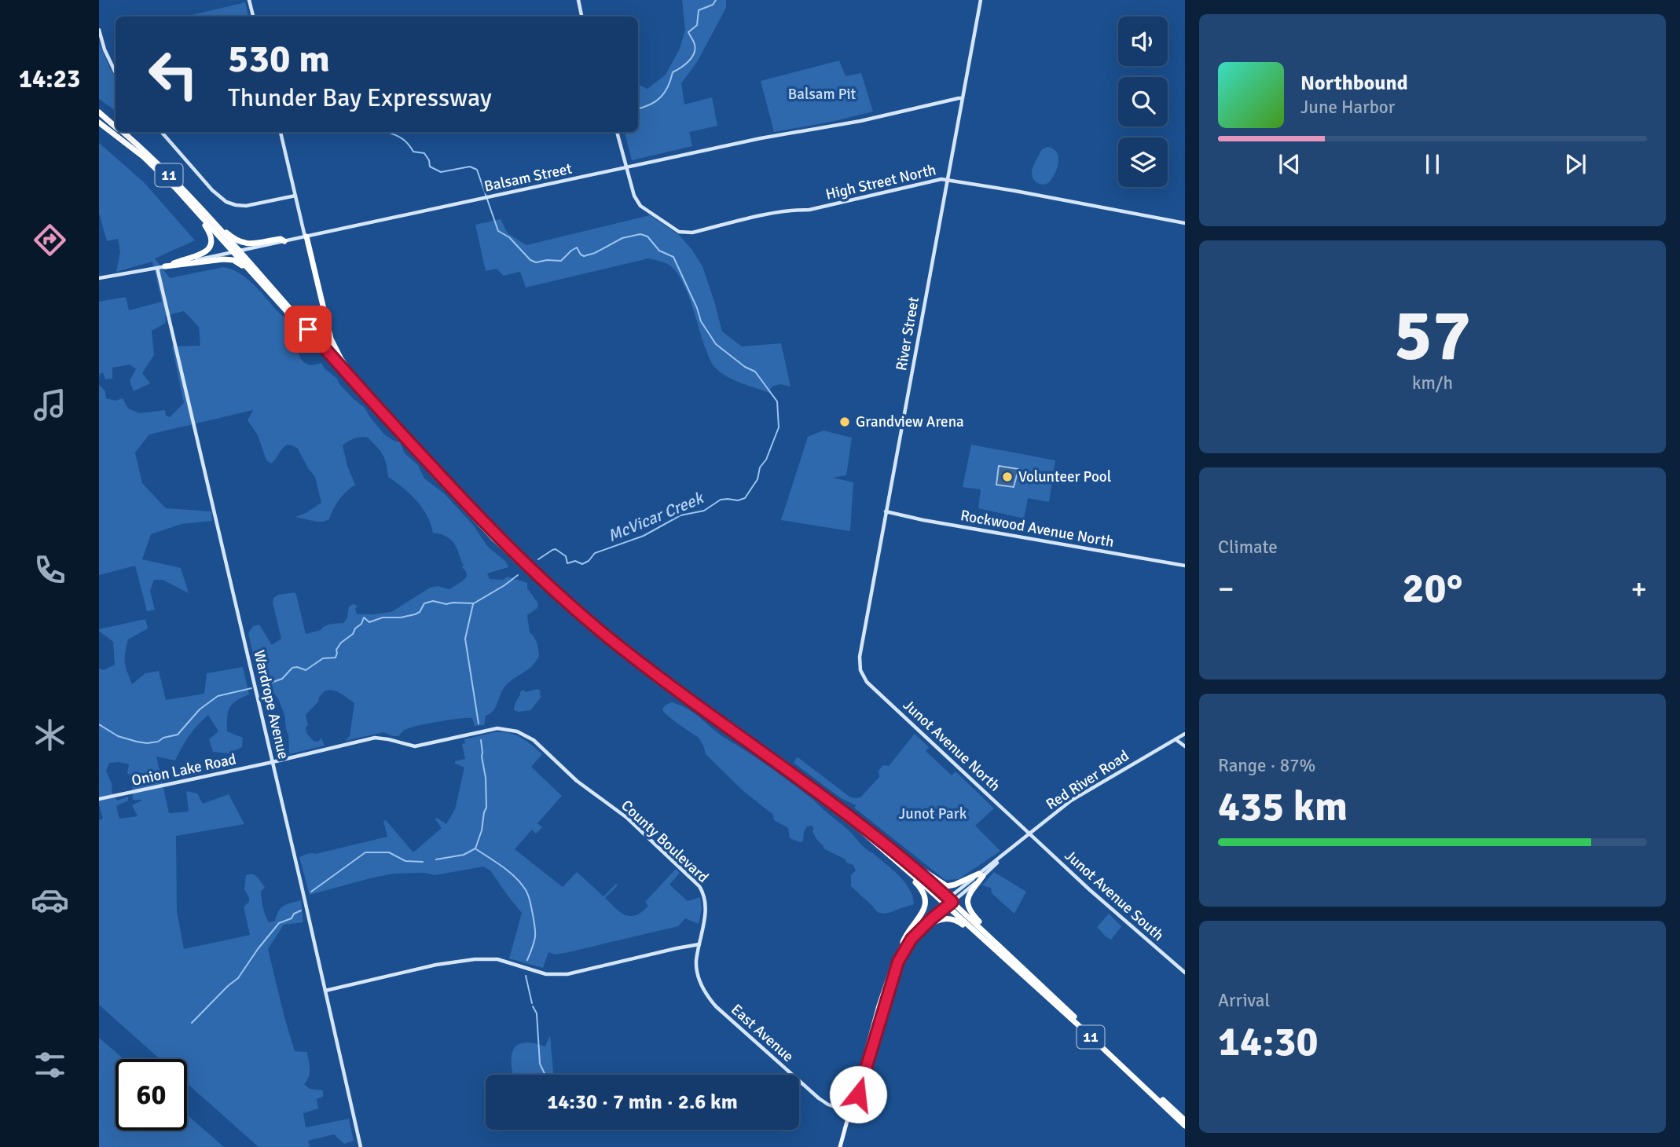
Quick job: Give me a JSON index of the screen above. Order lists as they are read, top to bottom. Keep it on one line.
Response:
{"streets":{"highway":["11"],"main road":["Balsam Street","High Street North","River Street","Rockwood Avenue North","Wardrope Avenue","Junot Avenue North","Onion Lake Road","Red River Road","County Boulevard","Junot Avenue South","East Avenue"]},"crossings":[["11","Balsam Street"],["11","Red River Road"],["Balsam Street","High Street North"],["Balsam Street","River Street"],["Balsam Street","Wardrope Avenue"],["High Street North","River Street"],["River Street","Rockwood Avenue North"],["River Street","Junot Avenue North"],["Wardrope Avenue","Onion Lake Road"],["Wardrope Avenue","County Boulevard"],["Junot Avenue North","Red River Road"],["Junot Avenue North","Junot Avenue South"],["Onion Lake Road","County Boulevard"],["Red River Road","Junot Avenue South"],["County Boulevard","East Avenue"]],"water":["McVicar Creek"],"parks":["Balsam Pit","Junot Park"],"places":["Grandview Arena","Volunteer Pool"],"page":{"tabs":"14:23","turn":["530 m","Thunder Bay Expressway"],"song":["Northbound","June Harbor"],"tile":[["57","km/h"],"Climate",["Range · 87%","435 km"],["Arrival","14:30"]],"heat":["−","20°","+"],"limit":"60","trip":"14:30 · 7 min · 2.6 km"}}
